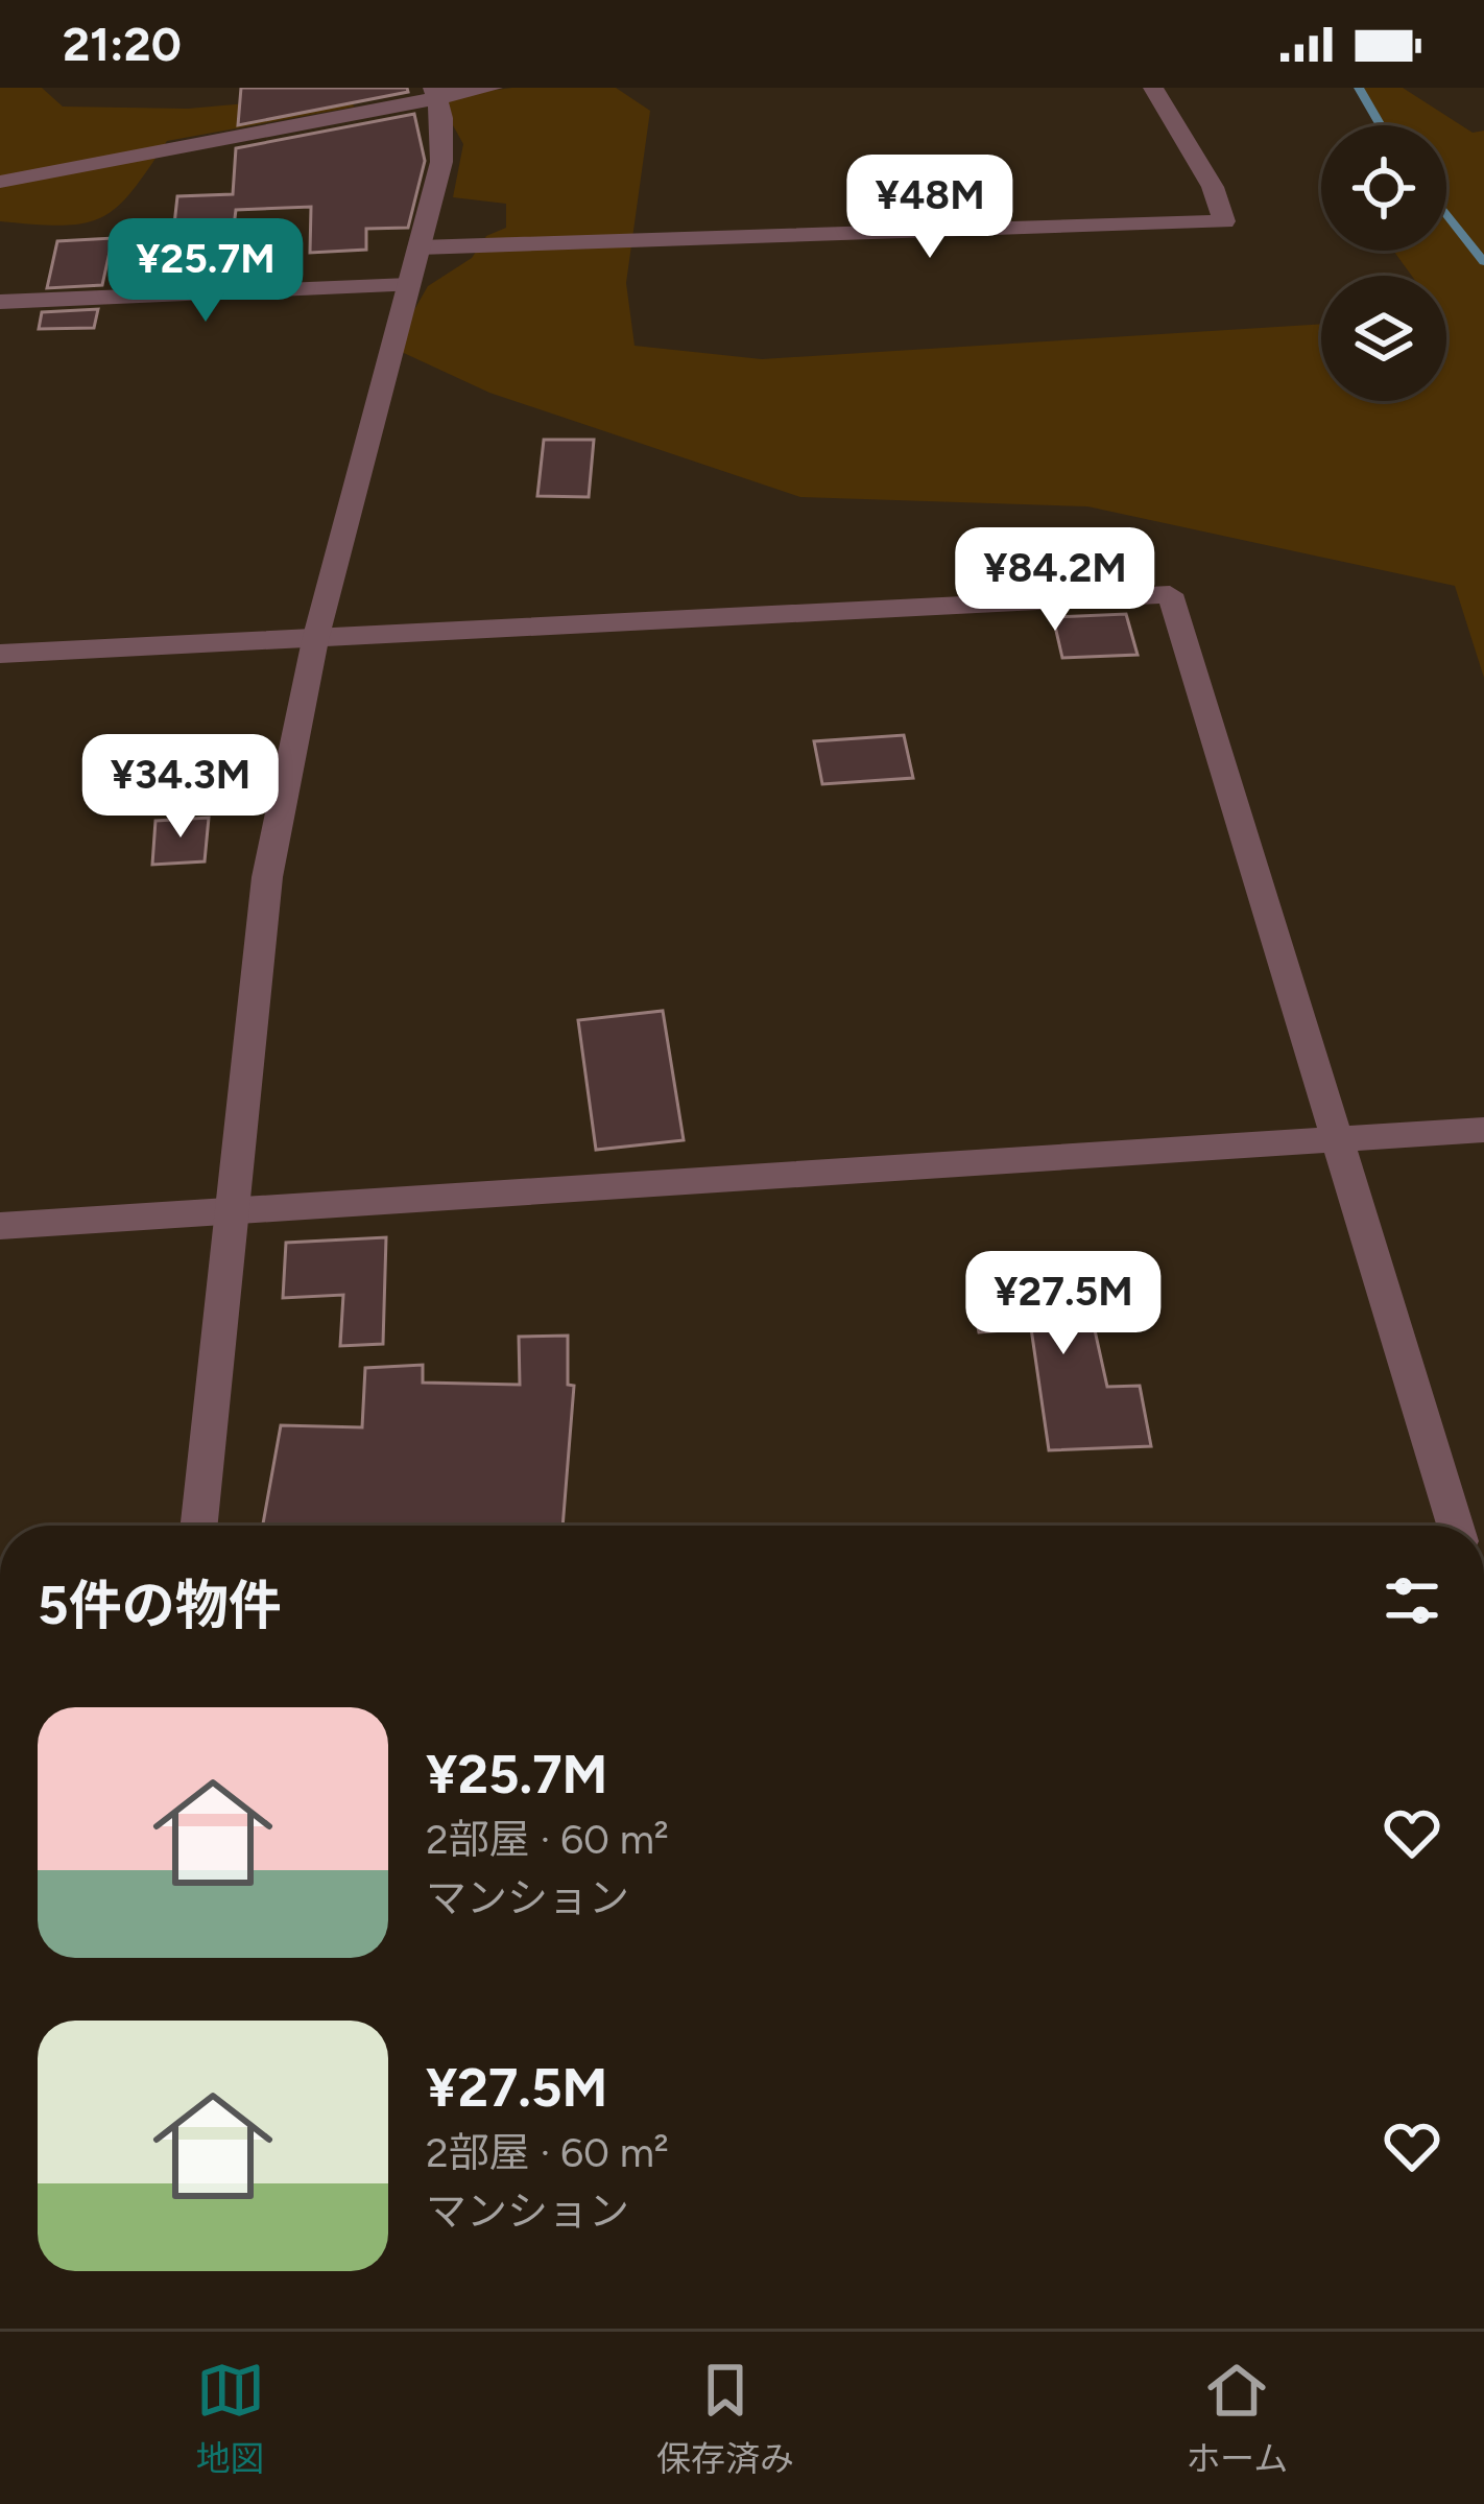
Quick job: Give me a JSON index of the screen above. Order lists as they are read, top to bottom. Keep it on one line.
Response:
{"page":{"status":"21:20","price":["¥48M","¥25.7M","¥84.2M","¥34.3M","¥27.5M"],"heading":"5件の物件","list":[{"name":"¥25.7M","note":"2部屋 · 60 m² · マンション"},{"name":"¥27.5M","note":"2部屋 · 60 m² · マンション"}],"tabs":["地図","保存済み","ホーム"]}}
